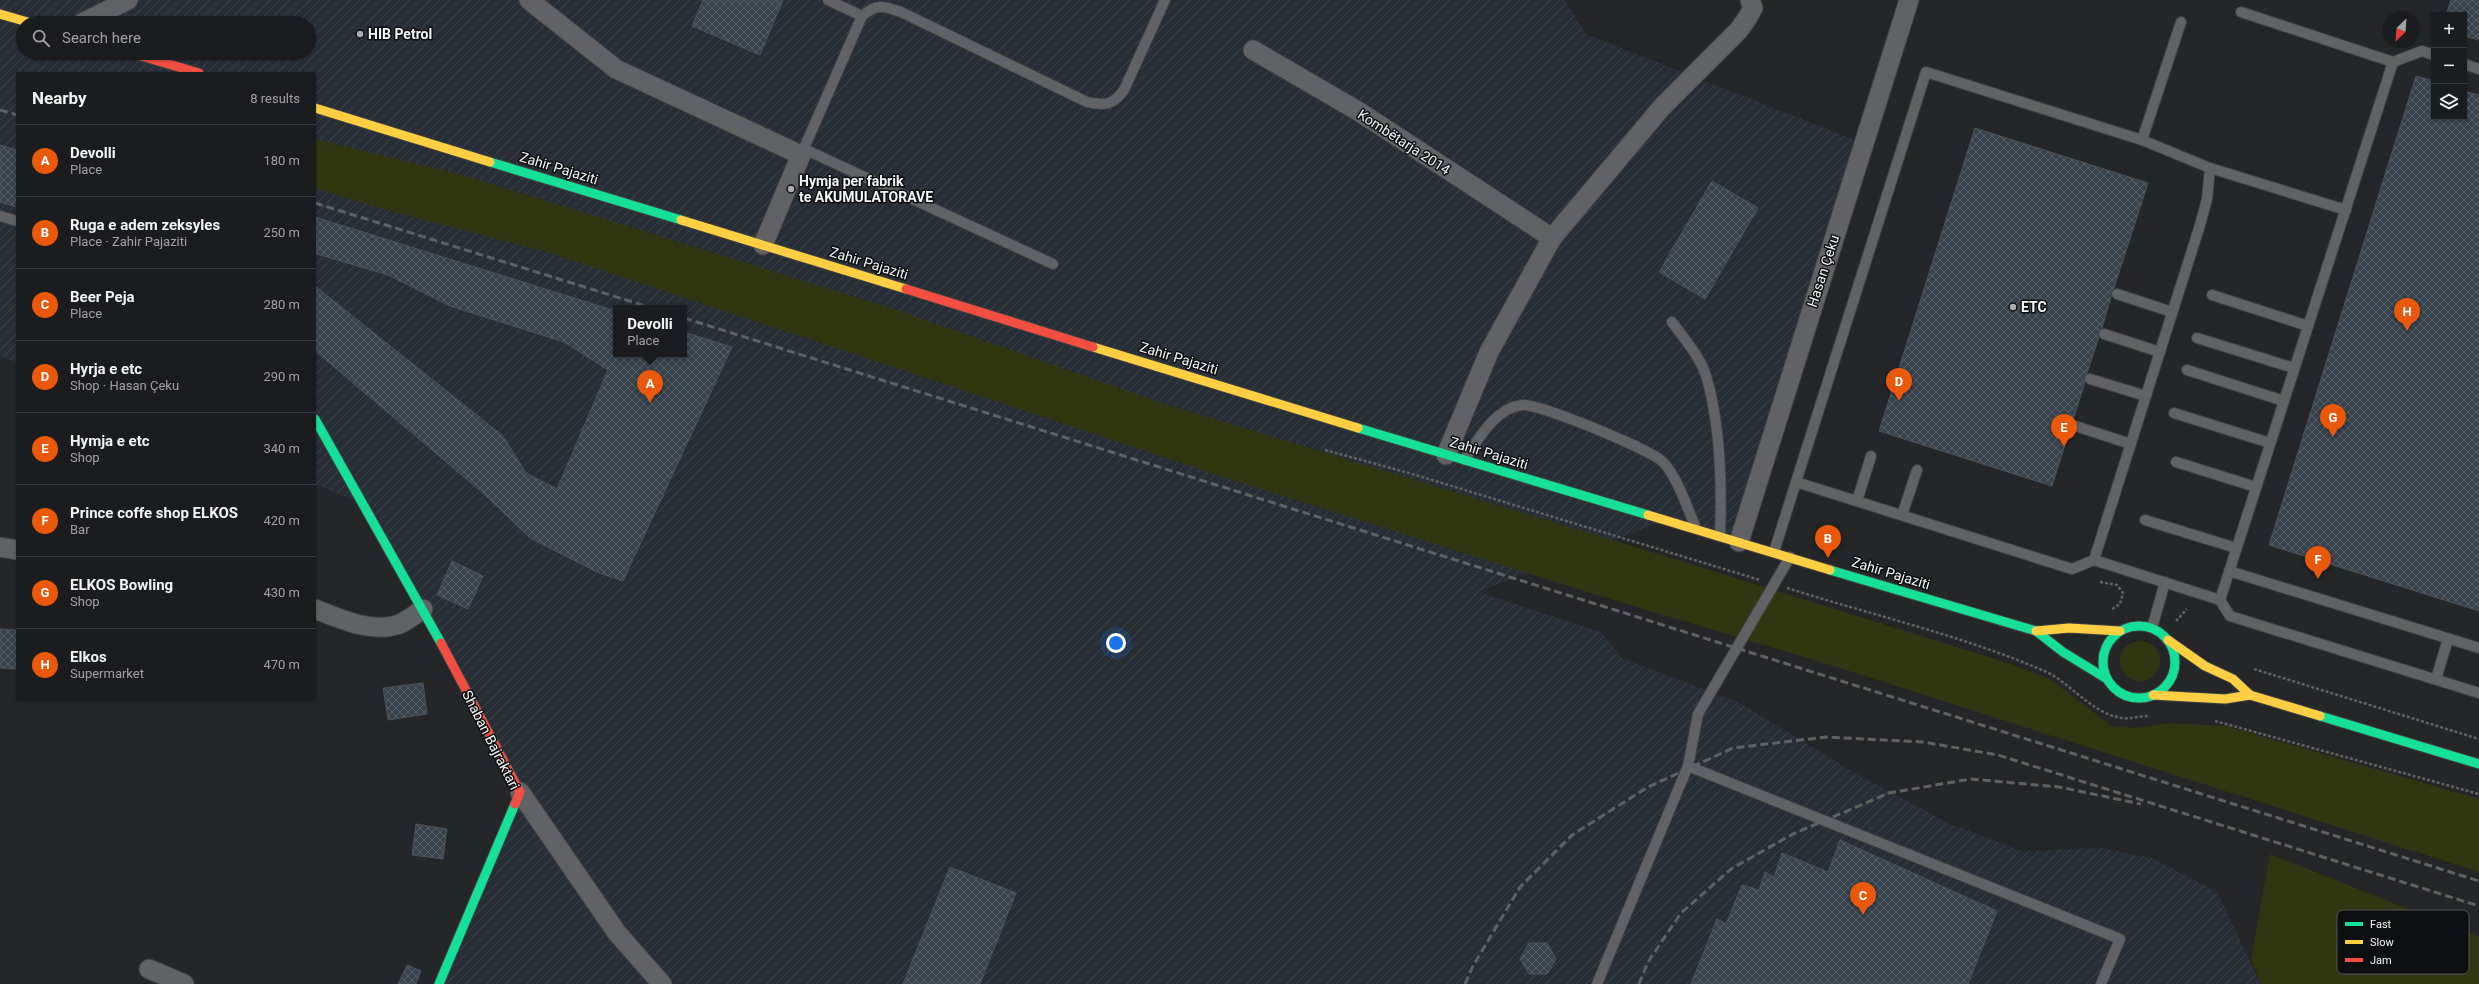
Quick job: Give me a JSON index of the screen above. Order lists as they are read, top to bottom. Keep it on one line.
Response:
{"streets":{"main road":["Zahir Pajaziti","Shaban Bajraktari"],"street":["Kombëtarja 2014","Hasan Çeku"]},"crossings":[["Zahir Pajaziti","Hasan Çeku"]],"places":["HIB Petrol","Hymja per fabrik te AKUMULATORAVE","ETC"],"legend":["Fast","Slow","Jam"],"north":"bottom left","page":{"map_buttons":["+","−"],"search":"Search here","heading":["Nearby","8 results"],"list":[{"mark":"A","name":"Devolli","note":"Place","value":"180 m"},{"mark":"B","name":"Ruga e adem zeksyles","note":"Place · Zahir Pajaziti","value":"250 m"},{"mark":"C","name":"Beer Peja","note":"Place","value":"280 m"},{"mark":"D","name":"Hyrja e etc","note":"Shop · Hasan Çeku","value":"290 m"},{"mark":"E","name":"Hymja e etc","note":"Shop","value":"340 m"},{"mark":"F","name":"Prince coffe shop ELKOS","note":"Bar","value":"420 m"},{"mark":"G","name":"ELKOS Bowling","note":"Shop","value":"430 m"},{"mark":"H","name":"Elkos","note":"Supermarket","value":"470 m"}],"pins":["H","D","A","G","E","B","F","C"],"popup":["Devolli","Place"]}}
